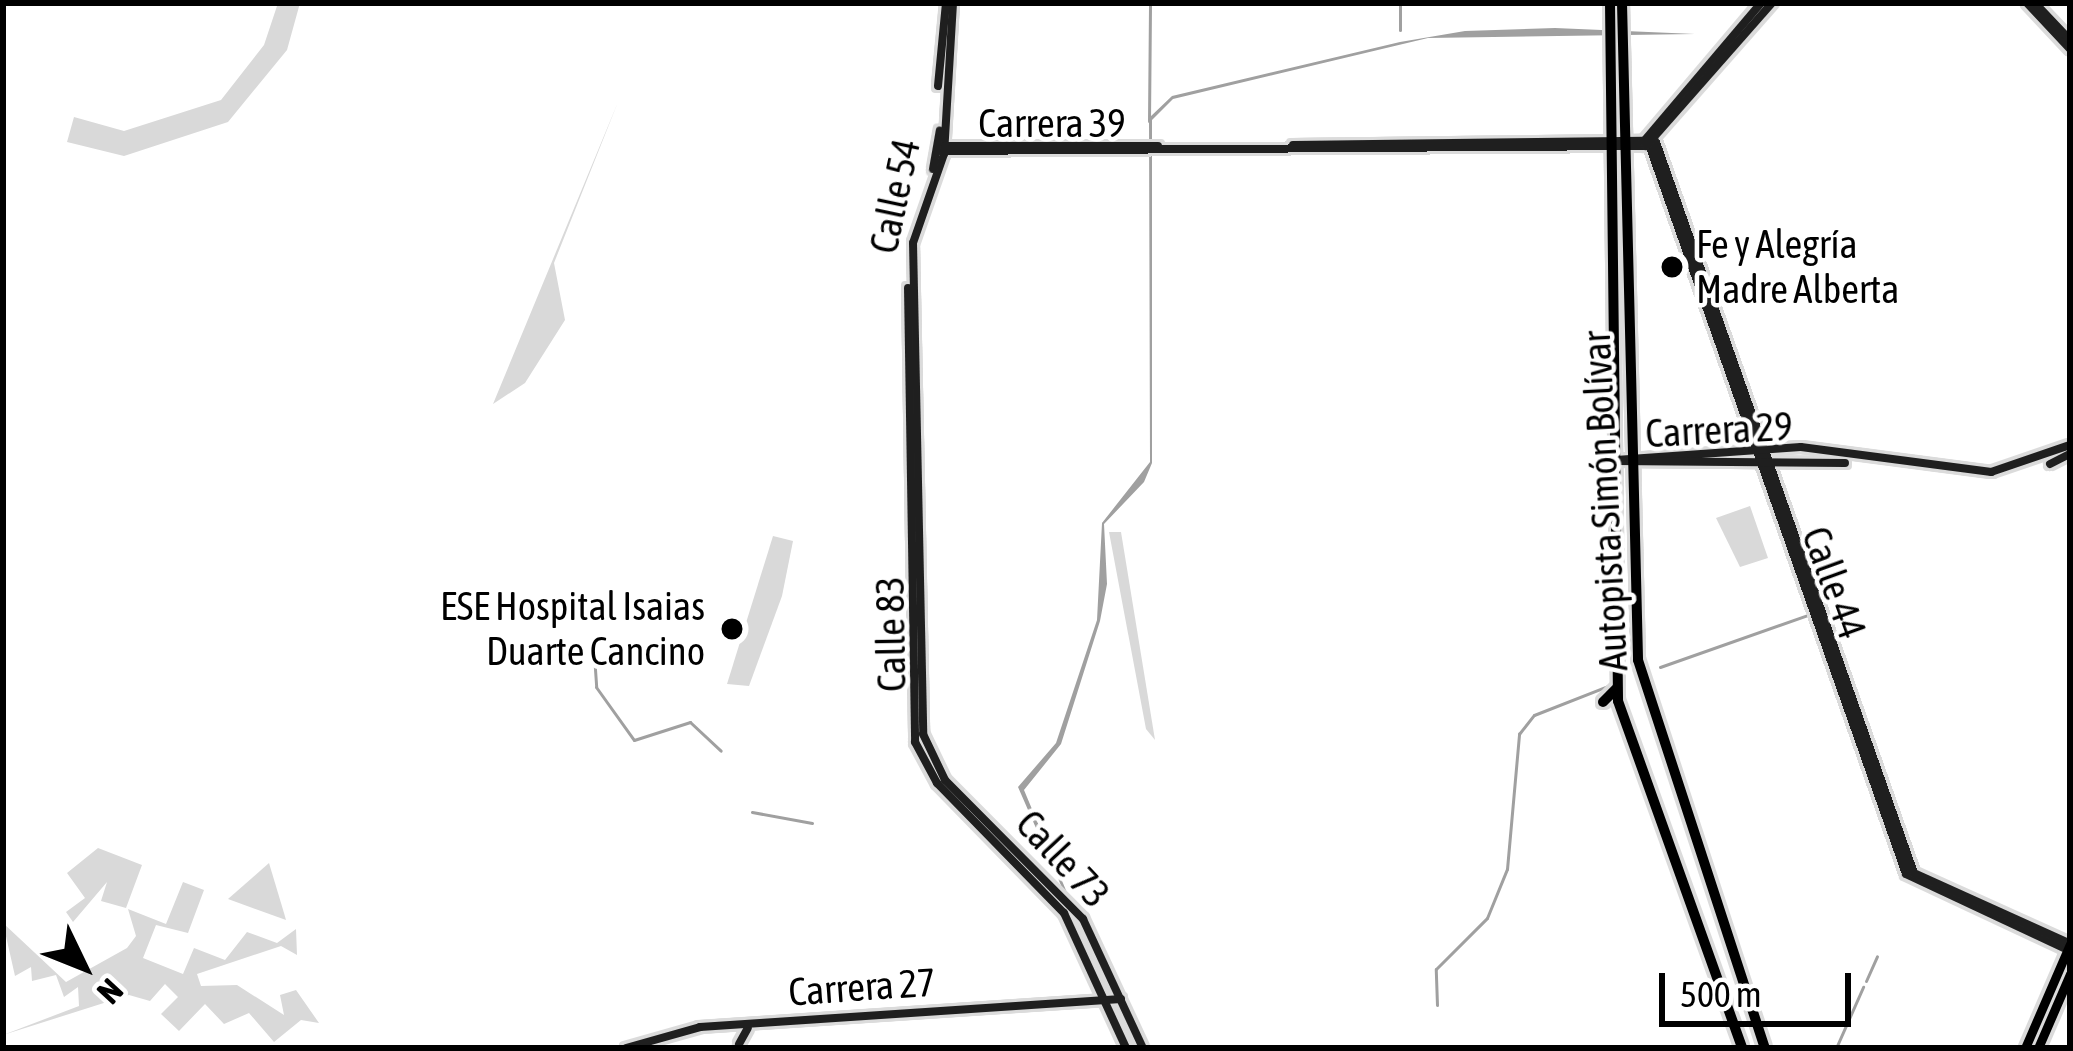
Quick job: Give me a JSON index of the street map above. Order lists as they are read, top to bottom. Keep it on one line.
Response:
{"streets":{"highway":["Autopista Simón Bolívar"],"main road":["Carrera 39","Calle 54","Carrera 29","Calle 44","Calle 83","Calle 73","Carrera 27"]},"crossings":[["Carrera 39","Calle 54"],["Carrera 39","Autopista Simón Bolívar"],["Carrera 39","Calle 44"],["Calle 54","Calle 83"],["Carrera 29","Autopista Simón Bolívar"],["Carrera 29","Calle 44"],["Calle 83","Calle 73"],["Calle 73","Carrera 27"]],"places":["Fe y Alegría Madre Alberta","ESE Hospital Isaias Duarte Cancino"],"scale_bar":"500 m","north":"bottom right"}
